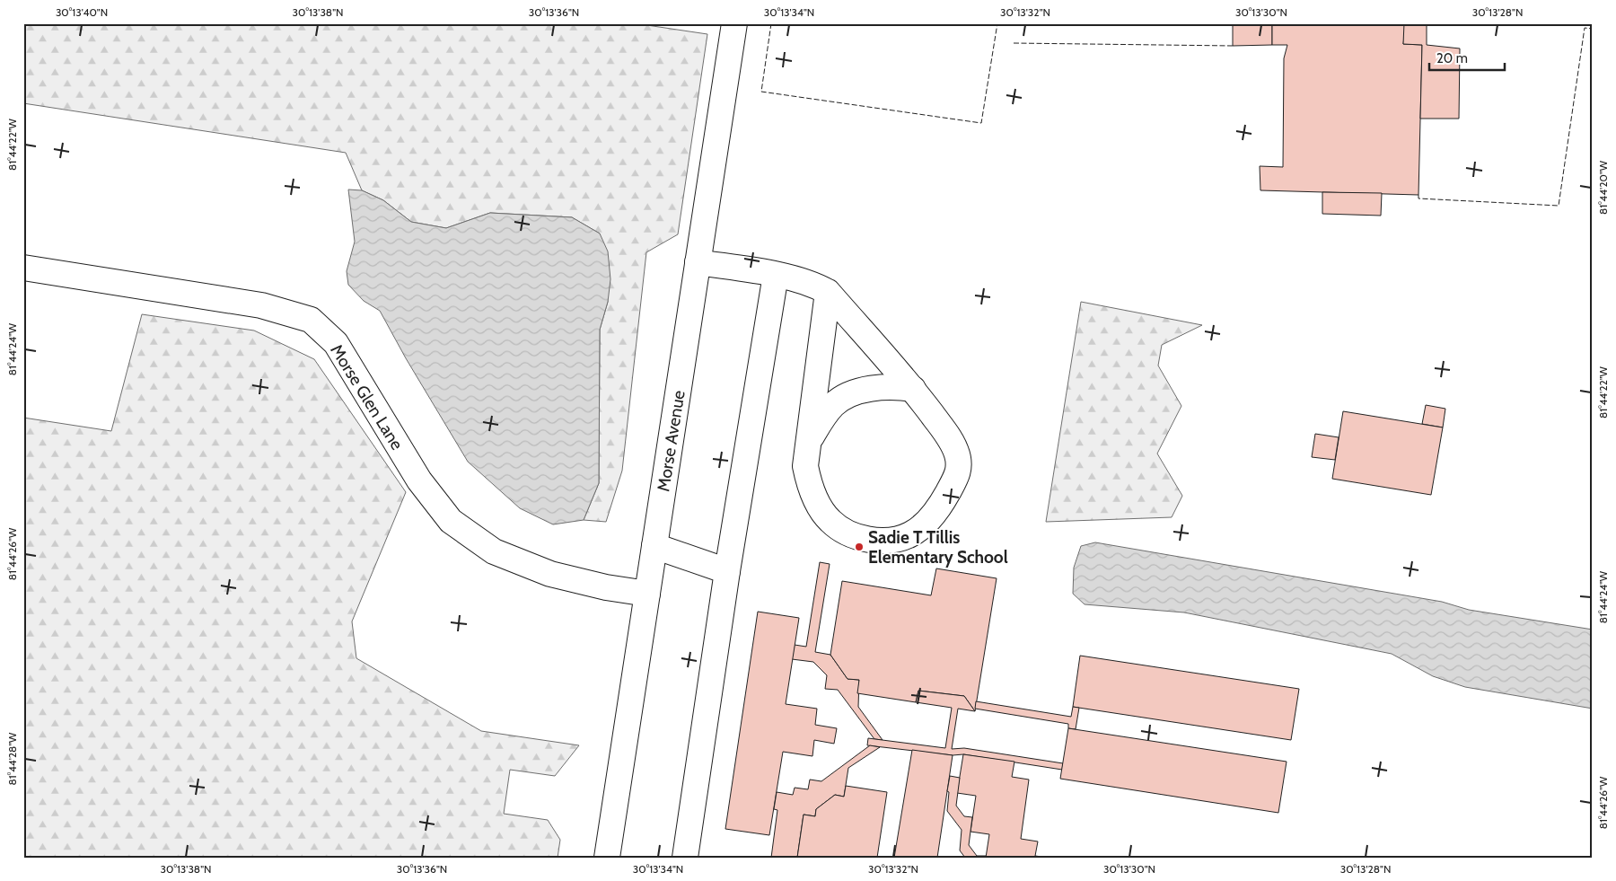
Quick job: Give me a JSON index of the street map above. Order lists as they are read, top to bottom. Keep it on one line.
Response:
{"streets":{"street":["Morse Glen Lane","Morse Avenue"]},"crossings":[["Morse Glen Lane","Morse Avenue"]],"places":["Sadie T Tillis Elementary School"],"scale_bar":"20 m","coordinates":["30°13'40\"N","30°13'38\"N","30°13'36\"N","30°13'34\"N","30°13'32\"N","30°13'30\"N","30°13'28\"N","81°44'22\"W","81°44'20\"W","81°44'24\"W","81°44'26\"W","81°44'28\"W"]}
